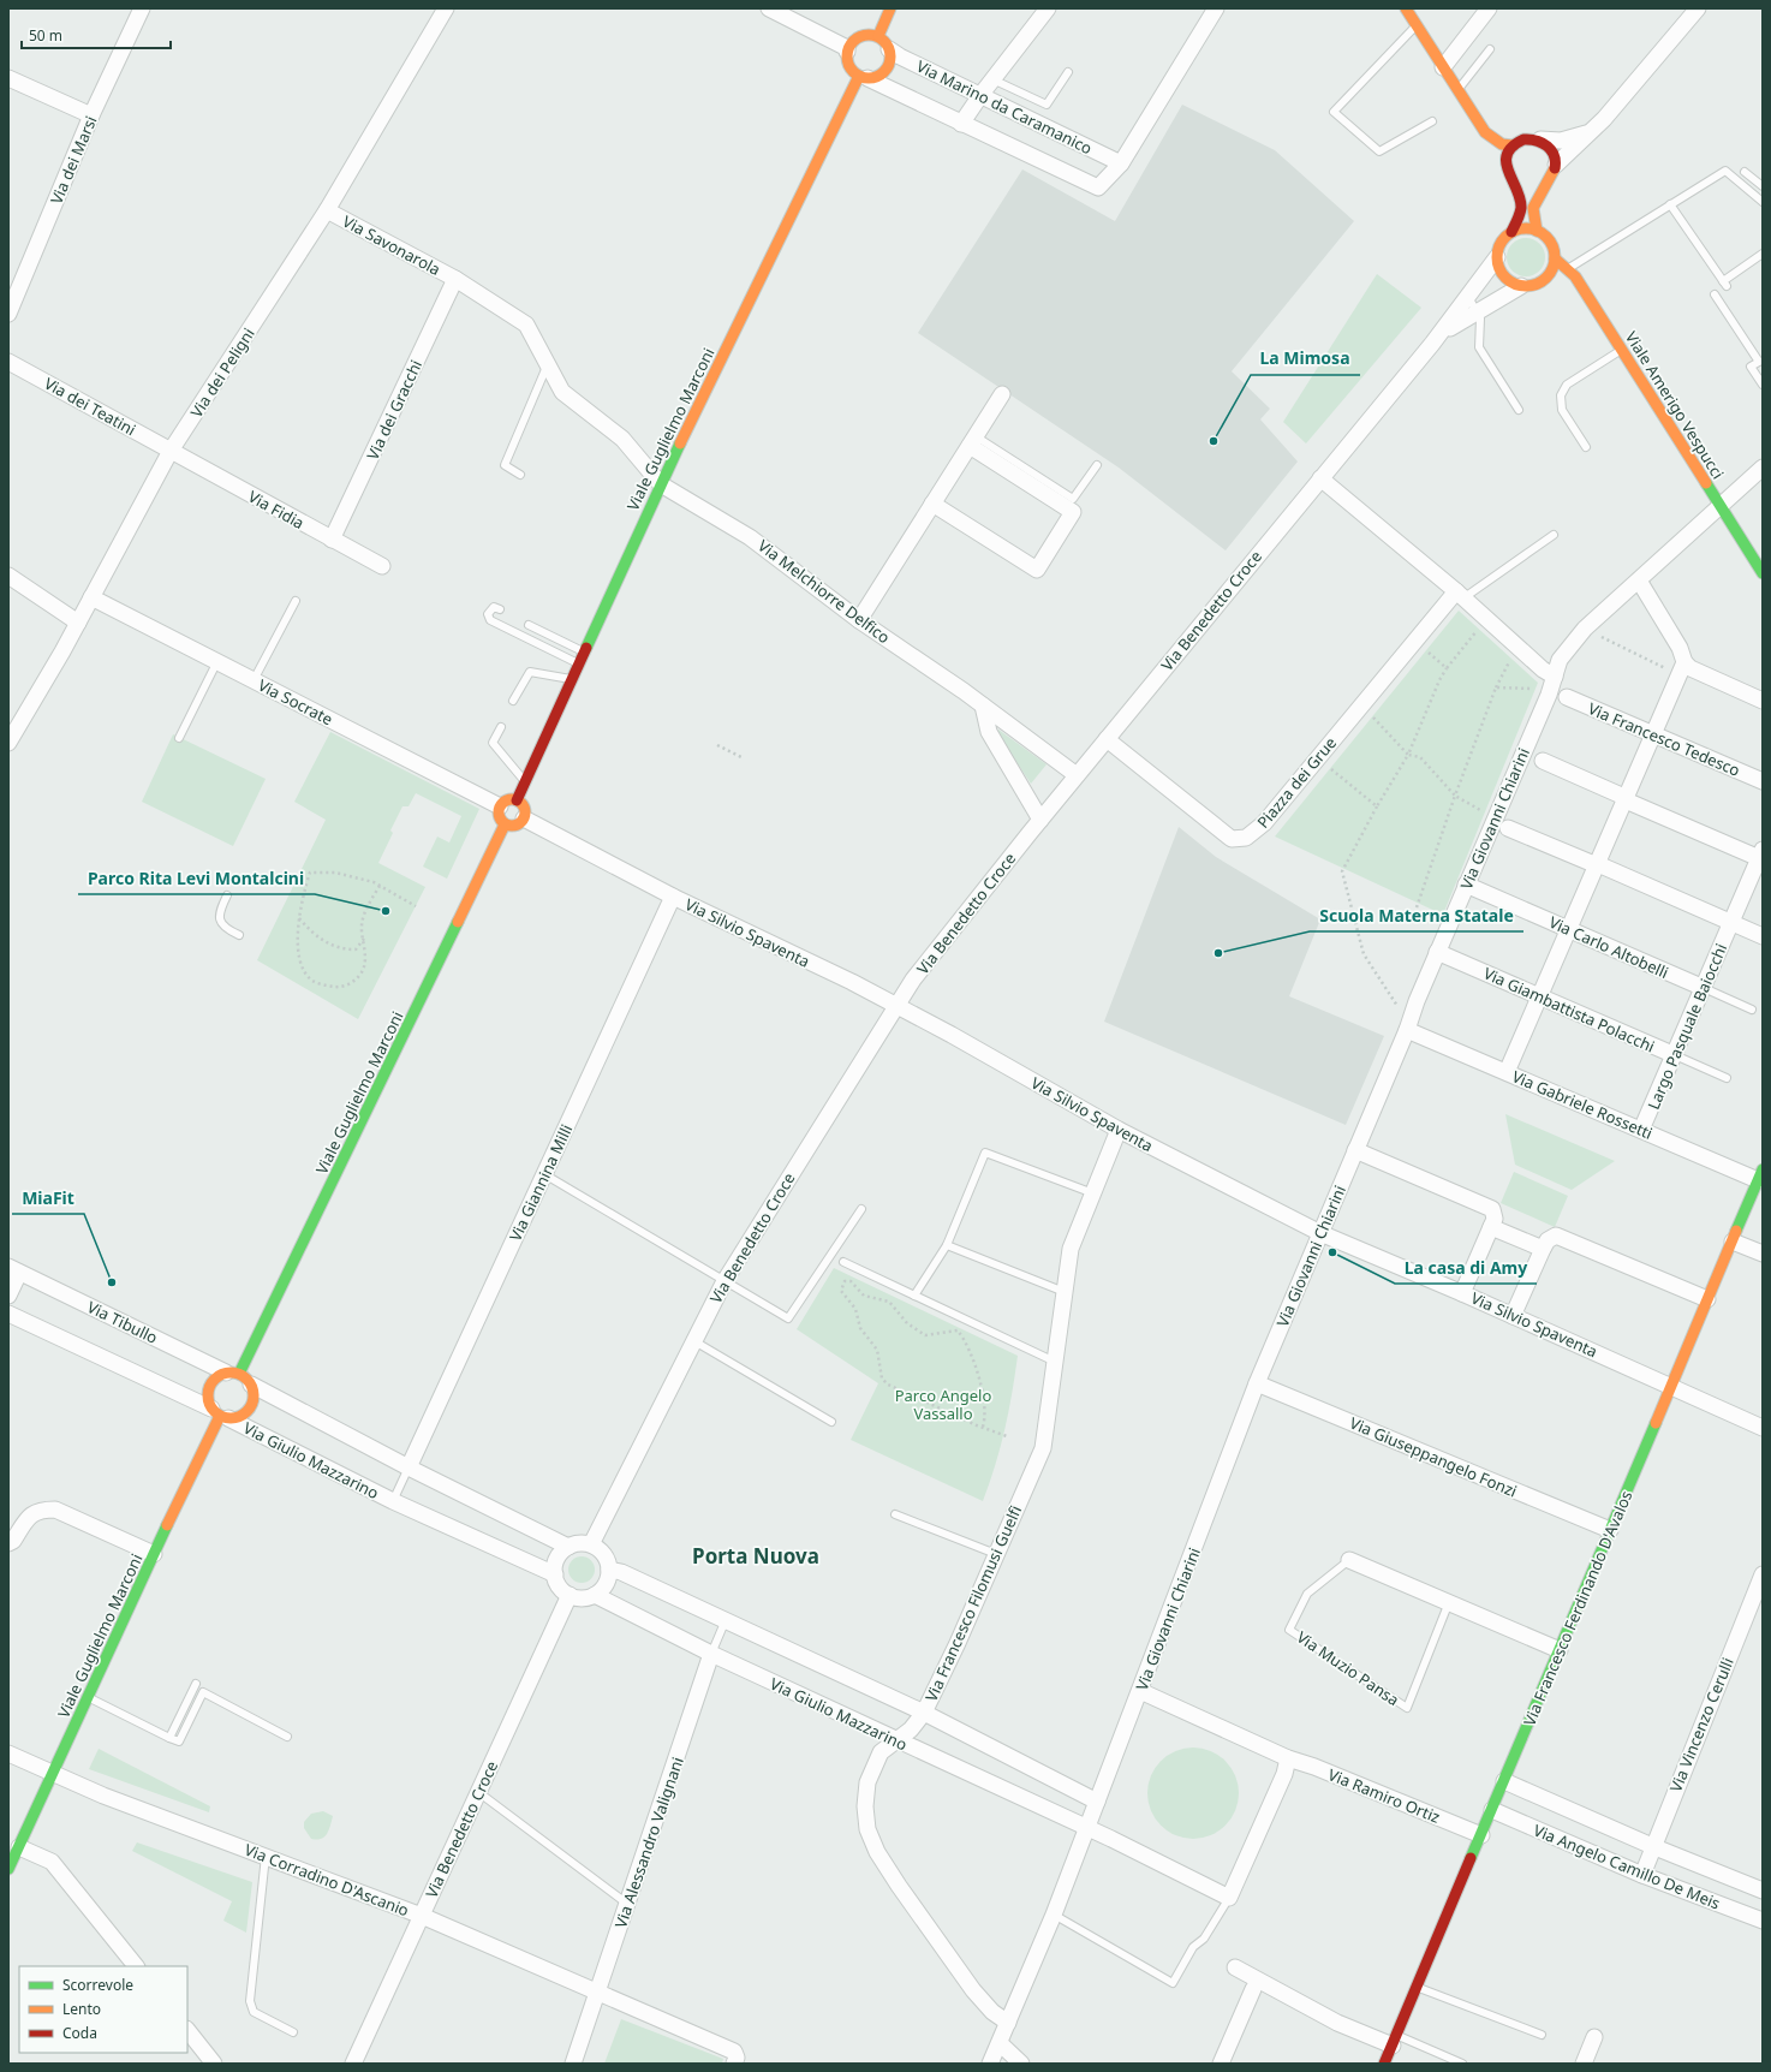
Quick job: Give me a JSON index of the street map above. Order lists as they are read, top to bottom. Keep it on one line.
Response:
{"streets":{"main road":["Viale Amerigo Vespucci","Viale Guglielmo Marconi","Via Francesco Ferdinando D'Avalos"],"street":["Via Marino da Caramanico","Via dei Marsi","Via Savonarola","Via dei Peligni","Via dei Teatini","Via dei Gracchi","Via Fidia","Via Melchiorre Delfico","Via Benedetto Croce","Via Socrate","Via Francesco Tedesco","Piazza dei Grue","Via Giovanni Chiarini","Via Silvio Spaventa","Via Carlo Altobelli","Via Giambattista Polacchi","Largo Pasquale Baiocchi","Via Gabriele Rossetti","Via Giannina Milli","Via Tibullo","Via Giuseppangelo Fonzi","Via Giulio Mazzarino","Via Francesco Filomusi Guelfi","Via Muzio Pansa","Via Vincenzo Cerulli","Via Ramiro Ortiz","Via Alessandro Valignani","Via Angelo Camillo De Meis","Via Corradino D'Ascanio"]},"crossings":[["Via Marino da Caramanico","Viale Guglielmo Marconi"],["Via Savonarola","Via dei Peligni"],["Via Savonarola","Via dei Gracchi"],["Via Savonarola","Via Melchiorre Delfico"],["Via dei Peligni","Via dei Teatini"],["Via dei Peligni","Via Fidia"],["Via dei Peligni","Via Socrate"],["Viale Amerigo Vespucci","Via Benedetto Croce"],["Viale Amerigo Vespucci","Via Giovanni Chiarini"],["Via dei Teatini","Via Fidia"],["Via dei Gracchi","Via Fidia"],["Viale Guglielmo Marconi","Via Melchiorre Delfico"],["Viale Guglielmo Marconi","Via Socrate"],["Viale Guglielmo Marconi","Via Silvio Spaventa"],["Viale Guglielmo Marconi","Via Tibullo"],["Viale Guglielmo Marconi","Via Giulio Mazzarino"],["Viale Guglielmo Marconi","Via Corradino D'Ascanio"],["Via Melchiorre Delfico","Via Benedetto Croce"],["Via Benedetto Croce","Piazza dei Grue"],["Via Benedetto Croce","Via Silvio Spaventa"],["Via Benedetto Croce","Via Giulio Mazzarino"],["Via Benedetto Croce","Via Corradino D'Ascanio"],["Via Socrate","Via Silvio Spaventa"],["Via Giovanni Chiarini","Via Silvio Spaventa"],["Via Giovanni Chiarini","Via Carlo Altobelli"],["Via Giovanni Chiarini","Via Giambattista Polacchi"],["Via Giovanni Chiarini","Via Gabriele Rossetti"],["Via Giovanni Chiarini","Via Giuseppangelo Fonzi"],["Via Giovanni Chiarini","Via Giulio Mazzarino"],["Via Giovanni Chiarini","Via Francesco Filomusi Guelfi"],["Via Giovanni Chiarini","Via Ramiro Ortiz"],["Via Silvio Spaventa","Via Giannina Milli"],["Via Silvio Spaventa","Via Francesco Filomusi Guelfi"],["Via Silvio Spaventa","Via Francesco Ferdinando D'Avalos"],["Via Carlo Altobelli","Largo Pasquale Baiocchi"],["Via Giambattista Polacchi","Largo Pasquale Baiocchi"],["Largo Pasquale Baiocchi","Via Gabriele Rossetti"],["Via Gabriele Rossetti","Via Francesco Ferdinando D'Avalos"],["Via Giannina Milli","Via Giulio Mazzarino"],["Via Tibullo","Via Giulio Mazzarino"],["Via Giuseppangelo Fonzi","Via Francesco Ferdinando D'Avalos"],["Via Giulio Mazzarino","Via Francesco Filomusi Guelfi"],["Via Giulio Mazzarino","Via Alessandro Valignani"],["Via Francesco Ferdinando D'Avalos","Via Muzio Pansa"],["Via Francesco Ferdinando D'Avalos","Via Ramiro Ortiz"],["Via Francesco Ferdinando D'Avalos","Via Angelo Camillo De Meis"],["Via Vincenzo Cerulli","Via Angelo Camillo De Meis"],["Via Alessandro Valignani","Via Corradino D'Ascanio"]],"districts":["Porta Nuova"],"parks":["Parco Angelo Vassallo"],"places":["La Mimosa","Parco Rita Levi Montalcini","Scuola Materna Statale","La casa di Amy","MiaFit"],"legend":["Scorrevole","Lento","Coda"],"scale_bar":"50 m"}
